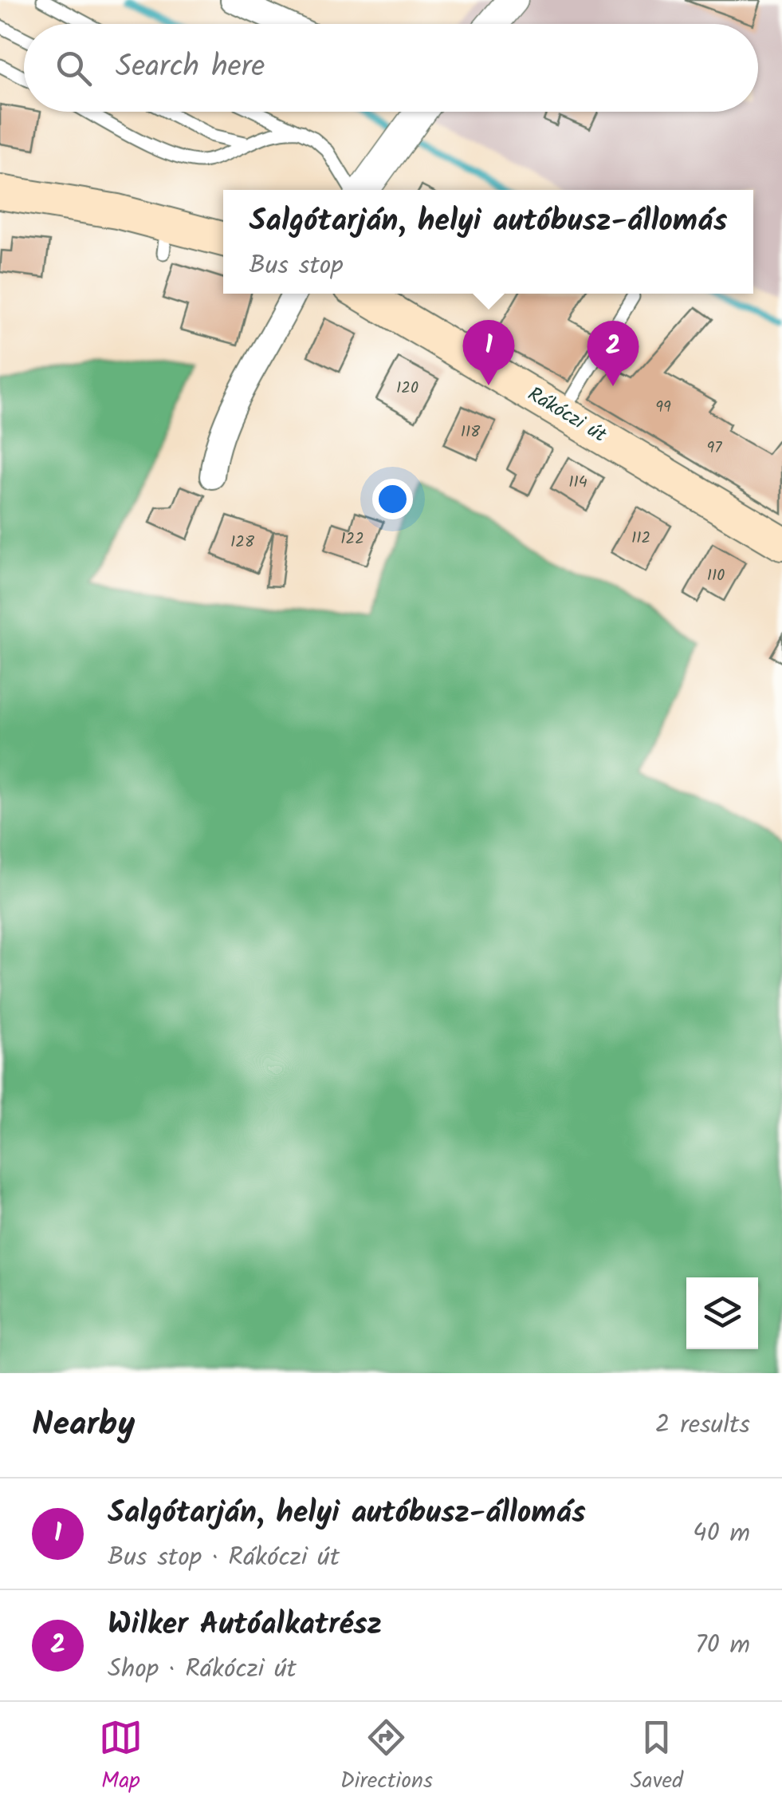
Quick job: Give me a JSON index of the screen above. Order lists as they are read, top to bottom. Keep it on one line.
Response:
{"streets":{"main road":["Rákóczi út"]},"house_numbers":["120","99","118","97","114","112","122","128","110"],"page":{"search":"Search here","popup":["Salgótarján, helyi autóbusz-állomás","Bus stop"],"pins":["1","2"],"heading":["Nearby","2 results"],"list":[{"mark":"1","name":"Salgótarján, helyi autóbusz-állomás","note":"Bus stop · Rákóczi út","value":"40 m"},{"mark":"2","name":"Wilker Autóalkatrész","note":"Shop · Rákóczi út","value":"70 m"}],"nav":["Map","Directions","Saved"]}}
